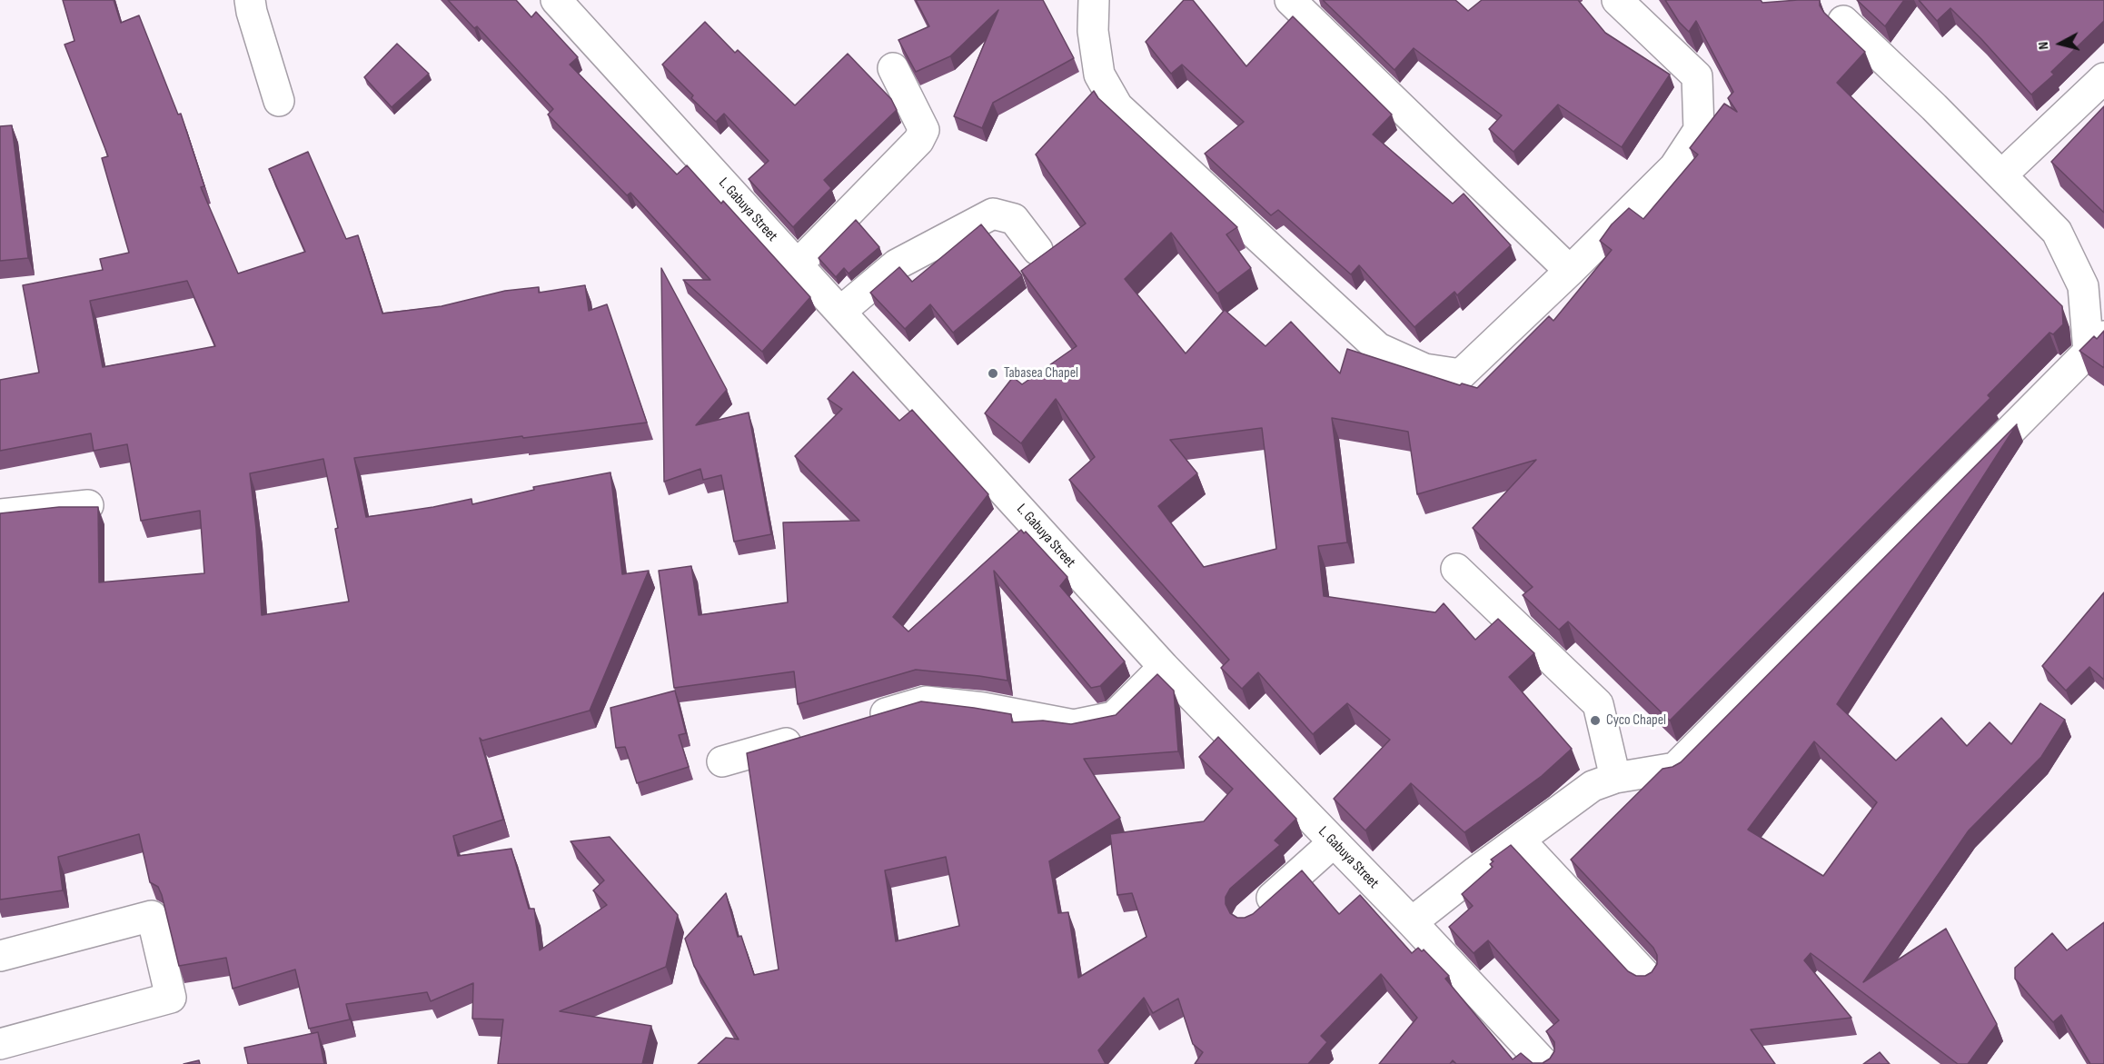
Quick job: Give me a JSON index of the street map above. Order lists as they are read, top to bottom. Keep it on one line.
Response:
{"streets":{"street":["L. Gabuya Street"]},"places":["Tabasea Chapel","Cyco Chapel"],"north":"left"}
